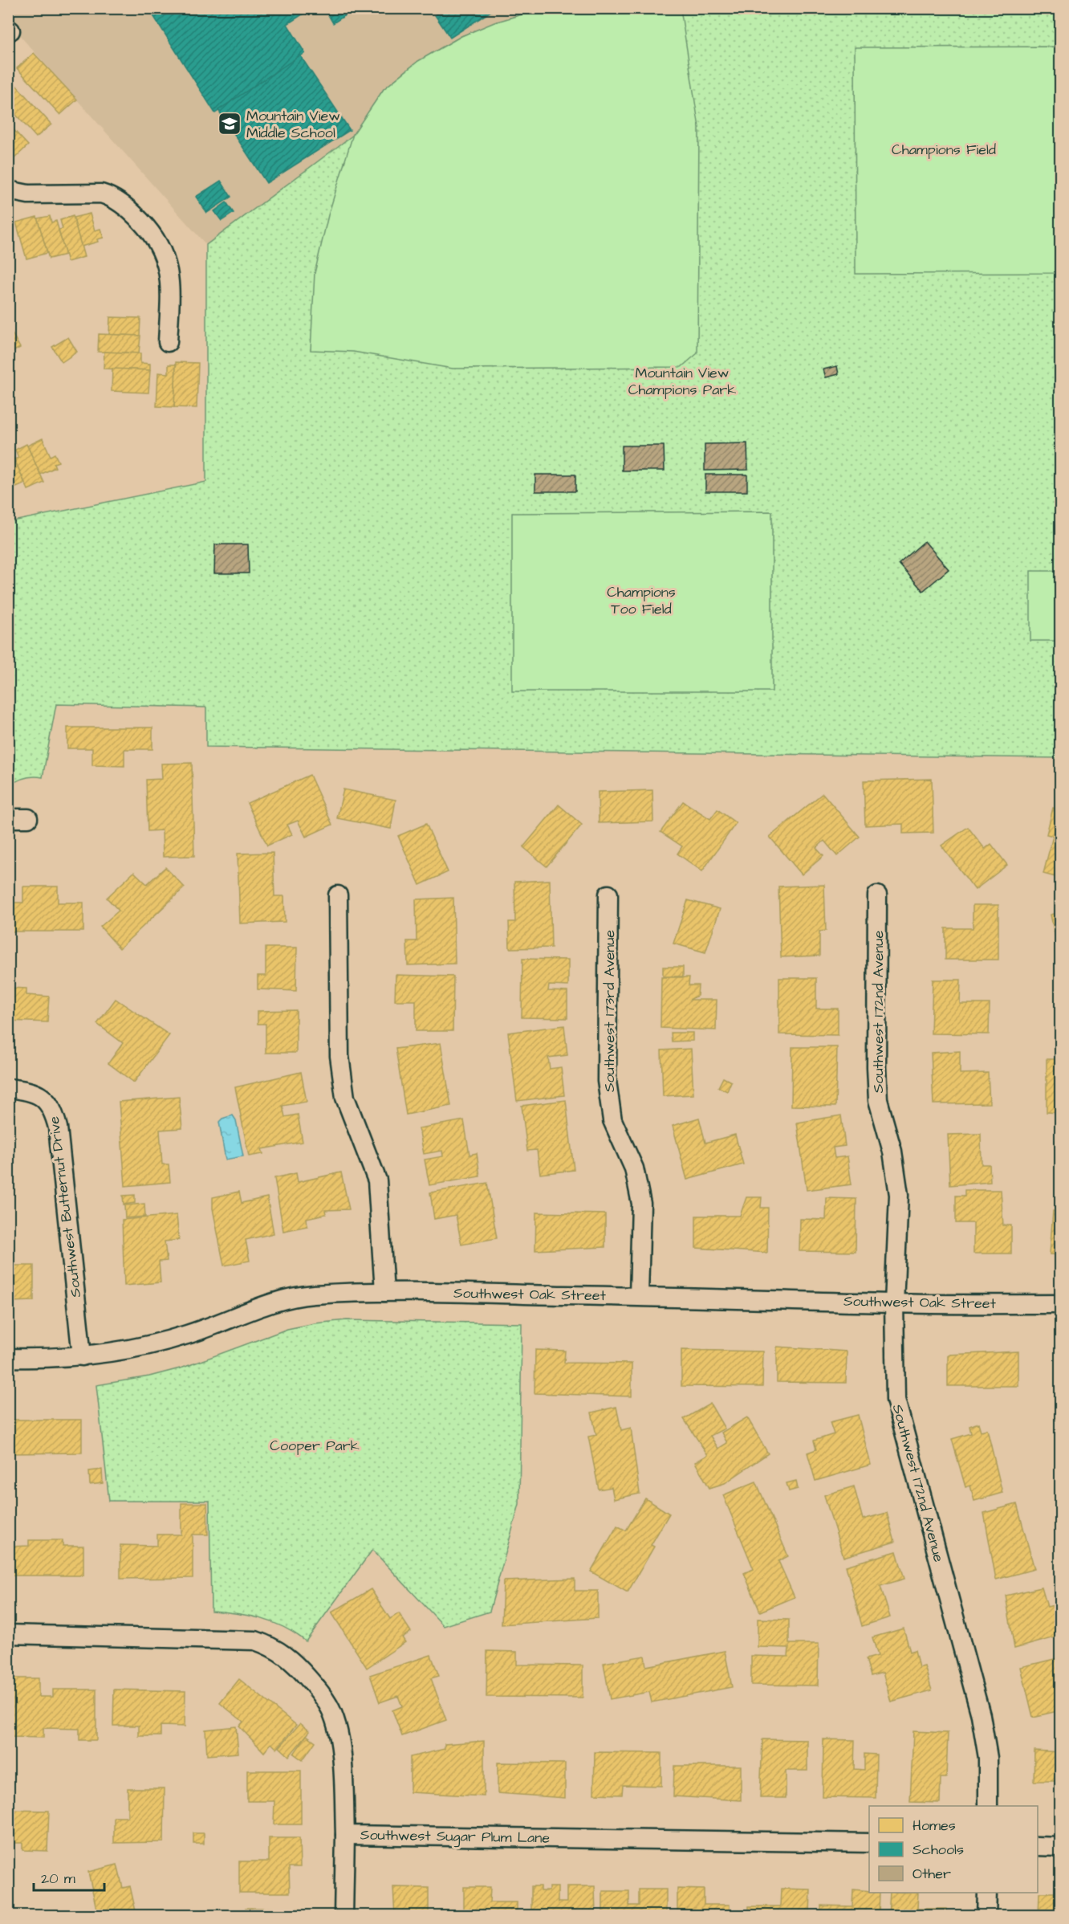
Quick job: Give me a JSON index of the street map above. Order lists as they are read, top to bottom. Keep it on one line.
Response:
{"streets":{"street":["Southwest 173rd Avenue","Southwest 172nd Avenue","Southwest Butternut Drive","Southwest Oak Street","Southwest Sugar Plum Lane"]},"crossings":[["Southwest 173rd Avenue","Southwest Oak Street"],["Southwest 172nd Avenue","Southwest Oak Street"],["Southwest Butternut Drive","Southwest Oak Street"]],"parks":["Champions Field","Mountain View Champions Park","Champions Too Field","Cooper Park"],"places":{"school or university":["Mountain View Middle School"]},"legend":["Homes","Schools","Other"],"scale_bar":"20 m"}
